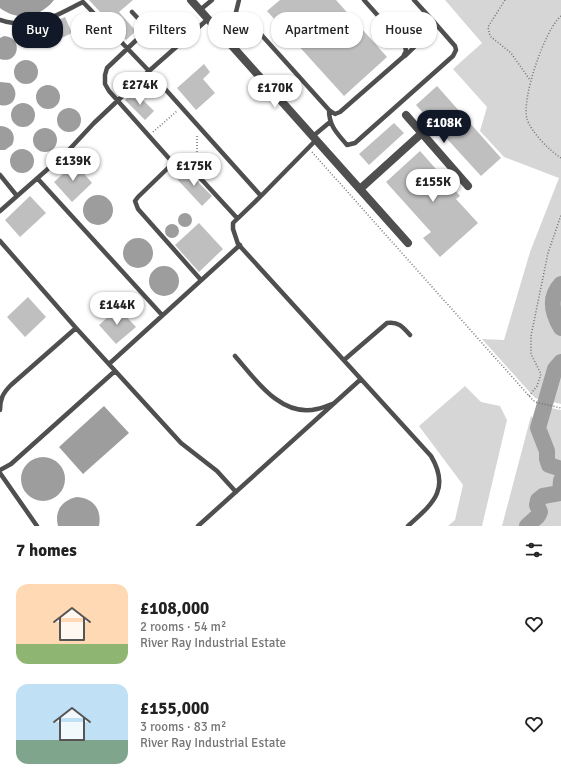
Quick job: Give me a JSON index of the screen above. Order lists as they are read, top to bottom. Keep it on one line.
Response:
{"page":{"chip":["Buy","Rent","Filters","New","Apartment","House"],"price":["£274K","£170K","£108K","£139K","£175K","£155K","£144K"],"heading":"7 homes","list":[{"name":"£108,000","note":"2 rooms · 54 m² · River Ray Industrial Estate"},{"name":"£155,000","note":"3 rooms · 83 m² · River Ray Industrial Estate"}]}}
